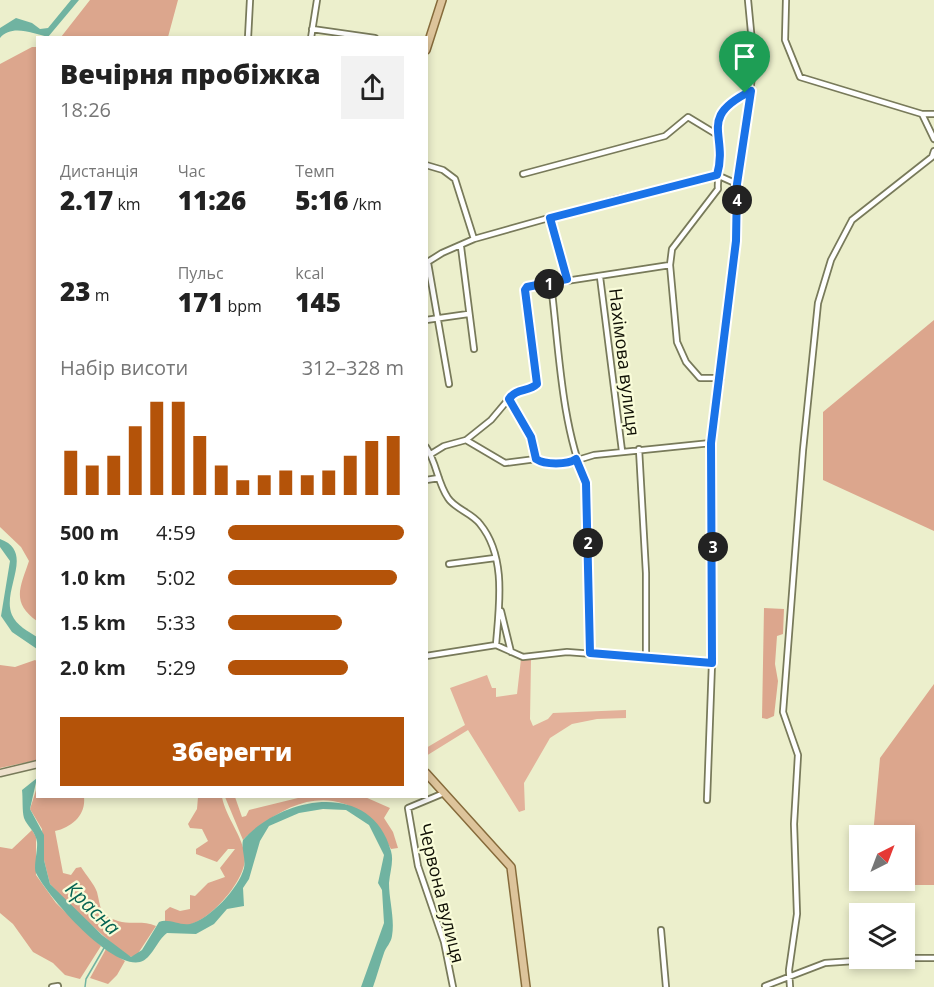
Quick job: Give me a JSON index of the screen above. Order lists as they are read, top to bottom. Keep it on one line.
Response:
{"streets":{"street":["Нахімова вулиця","Червона вулиця"]},"water":["Красна"],"north":"top right","page":{"heading":["Вечірня пробіжка","18:26"],"stats":[["Дистанція","2.17 km"],["Час","11:26"],["Темп","5:16 /km"],["23 m"],["Пульс","171 bpm"],["kcal","145"]],"pins":["4","1","2","3"],"chart":["Набір висоти","312–328 m"],"list":[{"name":"500 m","note":"4:59"},{"name":"1.0 km","note":"5:02"},{"name":"1.5 km","note":"5:33"},{"name":"2.0 km","note":"5:29"}],"buttons":"Зберегти"}}
